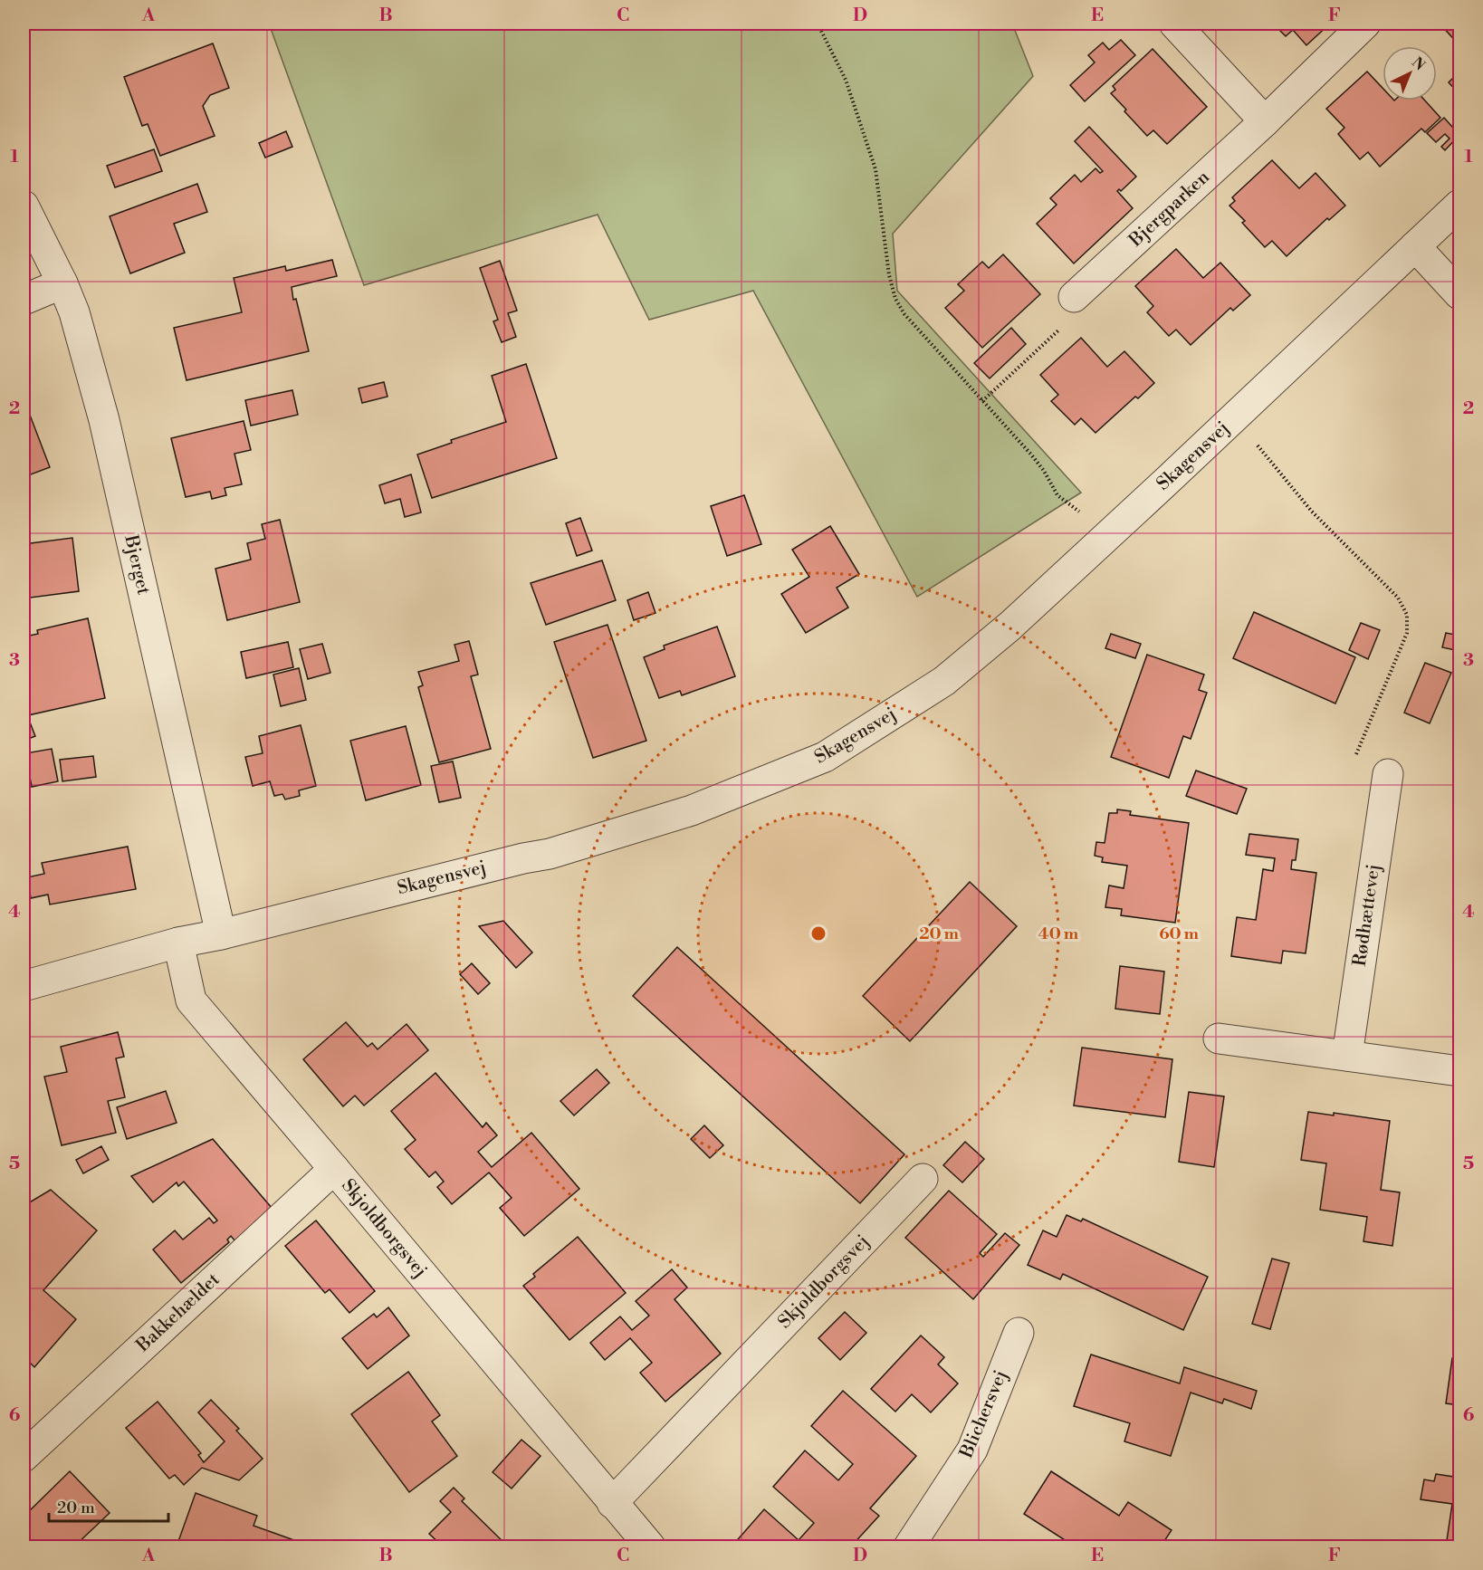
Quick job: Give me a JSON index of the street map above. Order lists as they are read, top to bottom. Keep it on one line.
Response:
{"streets":{"street":["Bjergparken","Skagensvej","Bjerget","Rødhættevej","Skjoldborgsvej","Bakkehældet","Blichersvej"]},"crossings":[["Skagensvej","Bjerget"],["Skagensvej","Skjoldborgsvej"],["Skjoldborgsvej","Bakkehældet"]],"scale_bar":"20 m","north":"top right","grid":{"columns":["A","B","C","D","E","F"],"rows":["1","2","3","4","5","6"]},"rings":["20 m","40 m","60 m"]}
